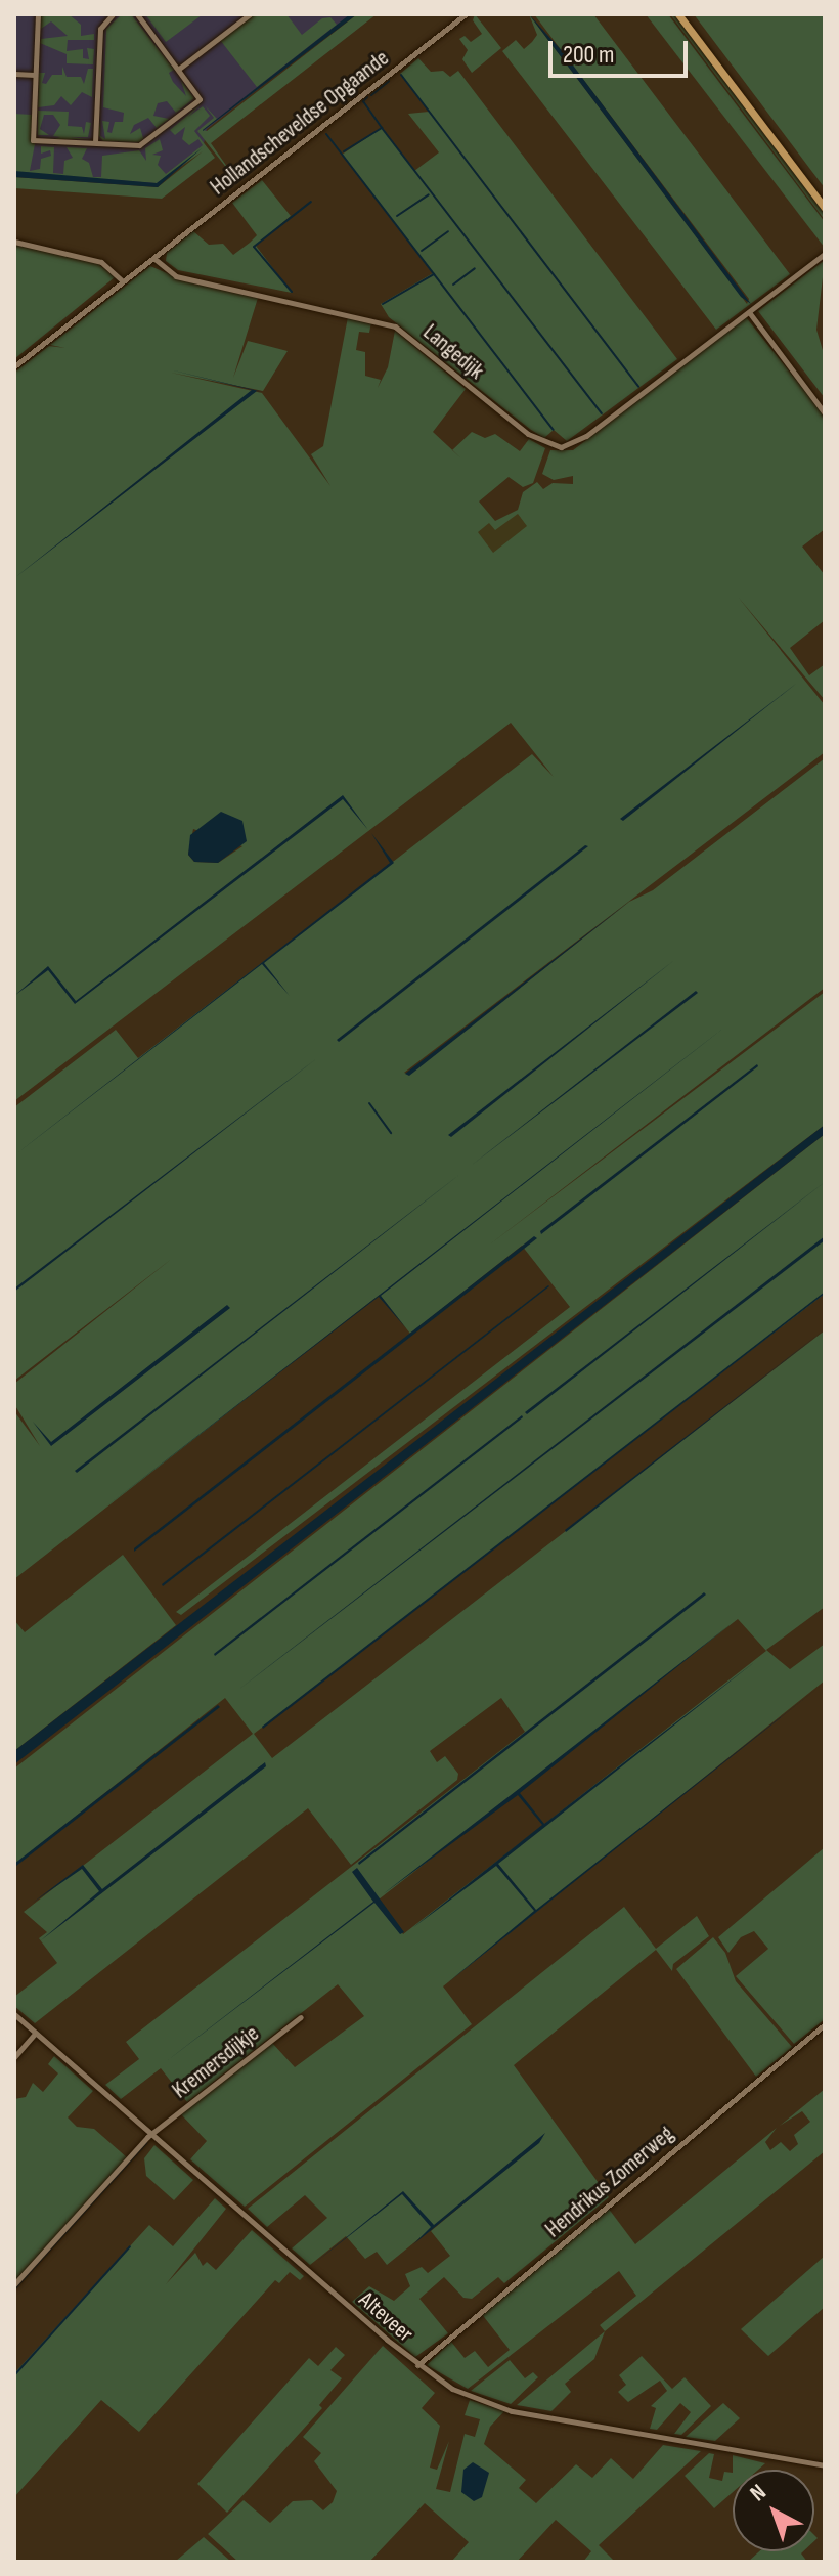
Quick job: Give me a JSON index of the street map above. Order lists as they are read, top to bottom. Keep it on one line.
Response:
{"streets":{"street":["Hollandscheveldse Opgaande","Langedijk","Kremersdijkje","Hendrikus Zomerweg","Alteveer"]},"crossings":[["Hollandscheveldse Opgaande","Langedijk"],["Kremersdijkje","Alteveer"],["Hendrikus Zomerweg","Alteveer"]],"scale_bar":"200 m","north":"top left"}
